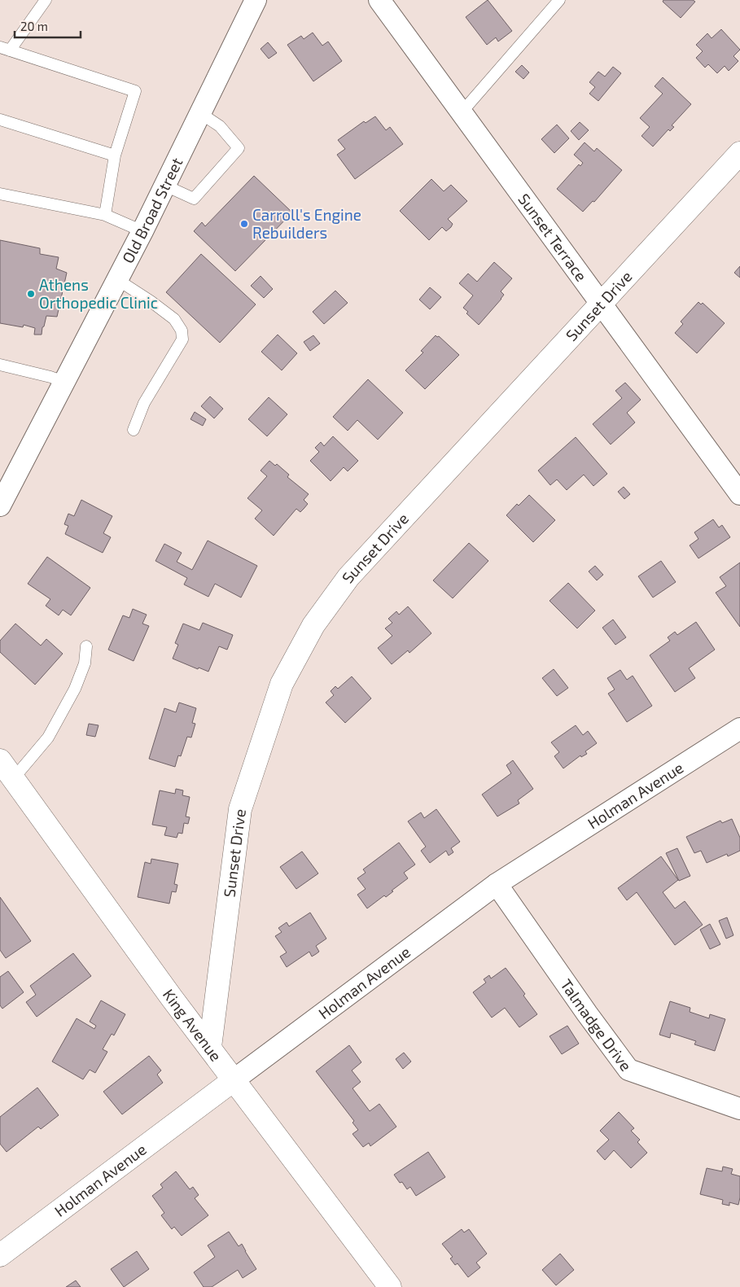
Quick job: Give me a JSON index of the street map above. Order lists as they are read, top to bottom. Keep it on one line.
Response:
{"streets":{"street":["Old Broad Street","Sunset Terrace","Sunset Drive","Holman Avenue","Talmadge Drive","King Avenue"]},"crossings":[["Sunset Terrace","Sunset Drive"],["Sunset Drive","King Avenue"],["Holman Avenue","Talmadge Drive"],["Holman Avenue","King Avenue"]],"places":["Carroll's Engine Rebuilders","Athens Orthopedic Clinic"],"scale_bar":"20 m"}
